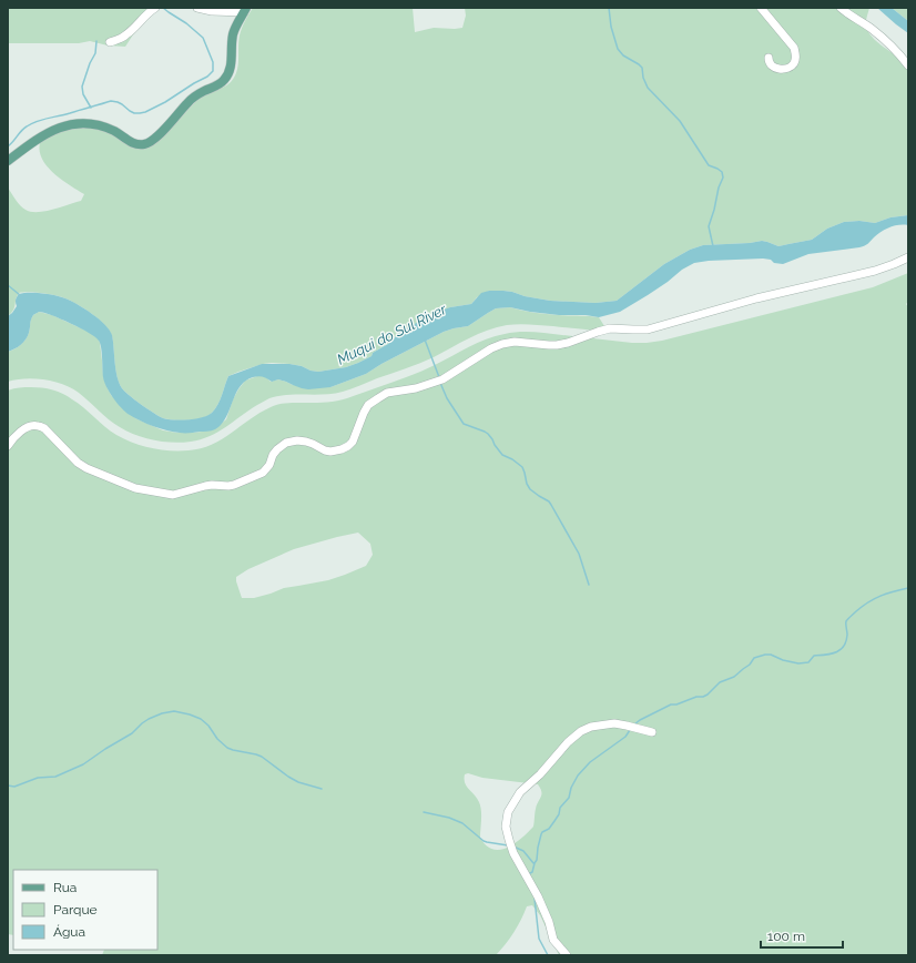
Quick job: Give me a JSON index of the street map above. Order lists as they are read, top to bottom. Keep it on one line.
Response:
{"water":["Muqui do Sul River"],"legend":["Rua","Parque","Água"],"scale_bar":"100 m"}
